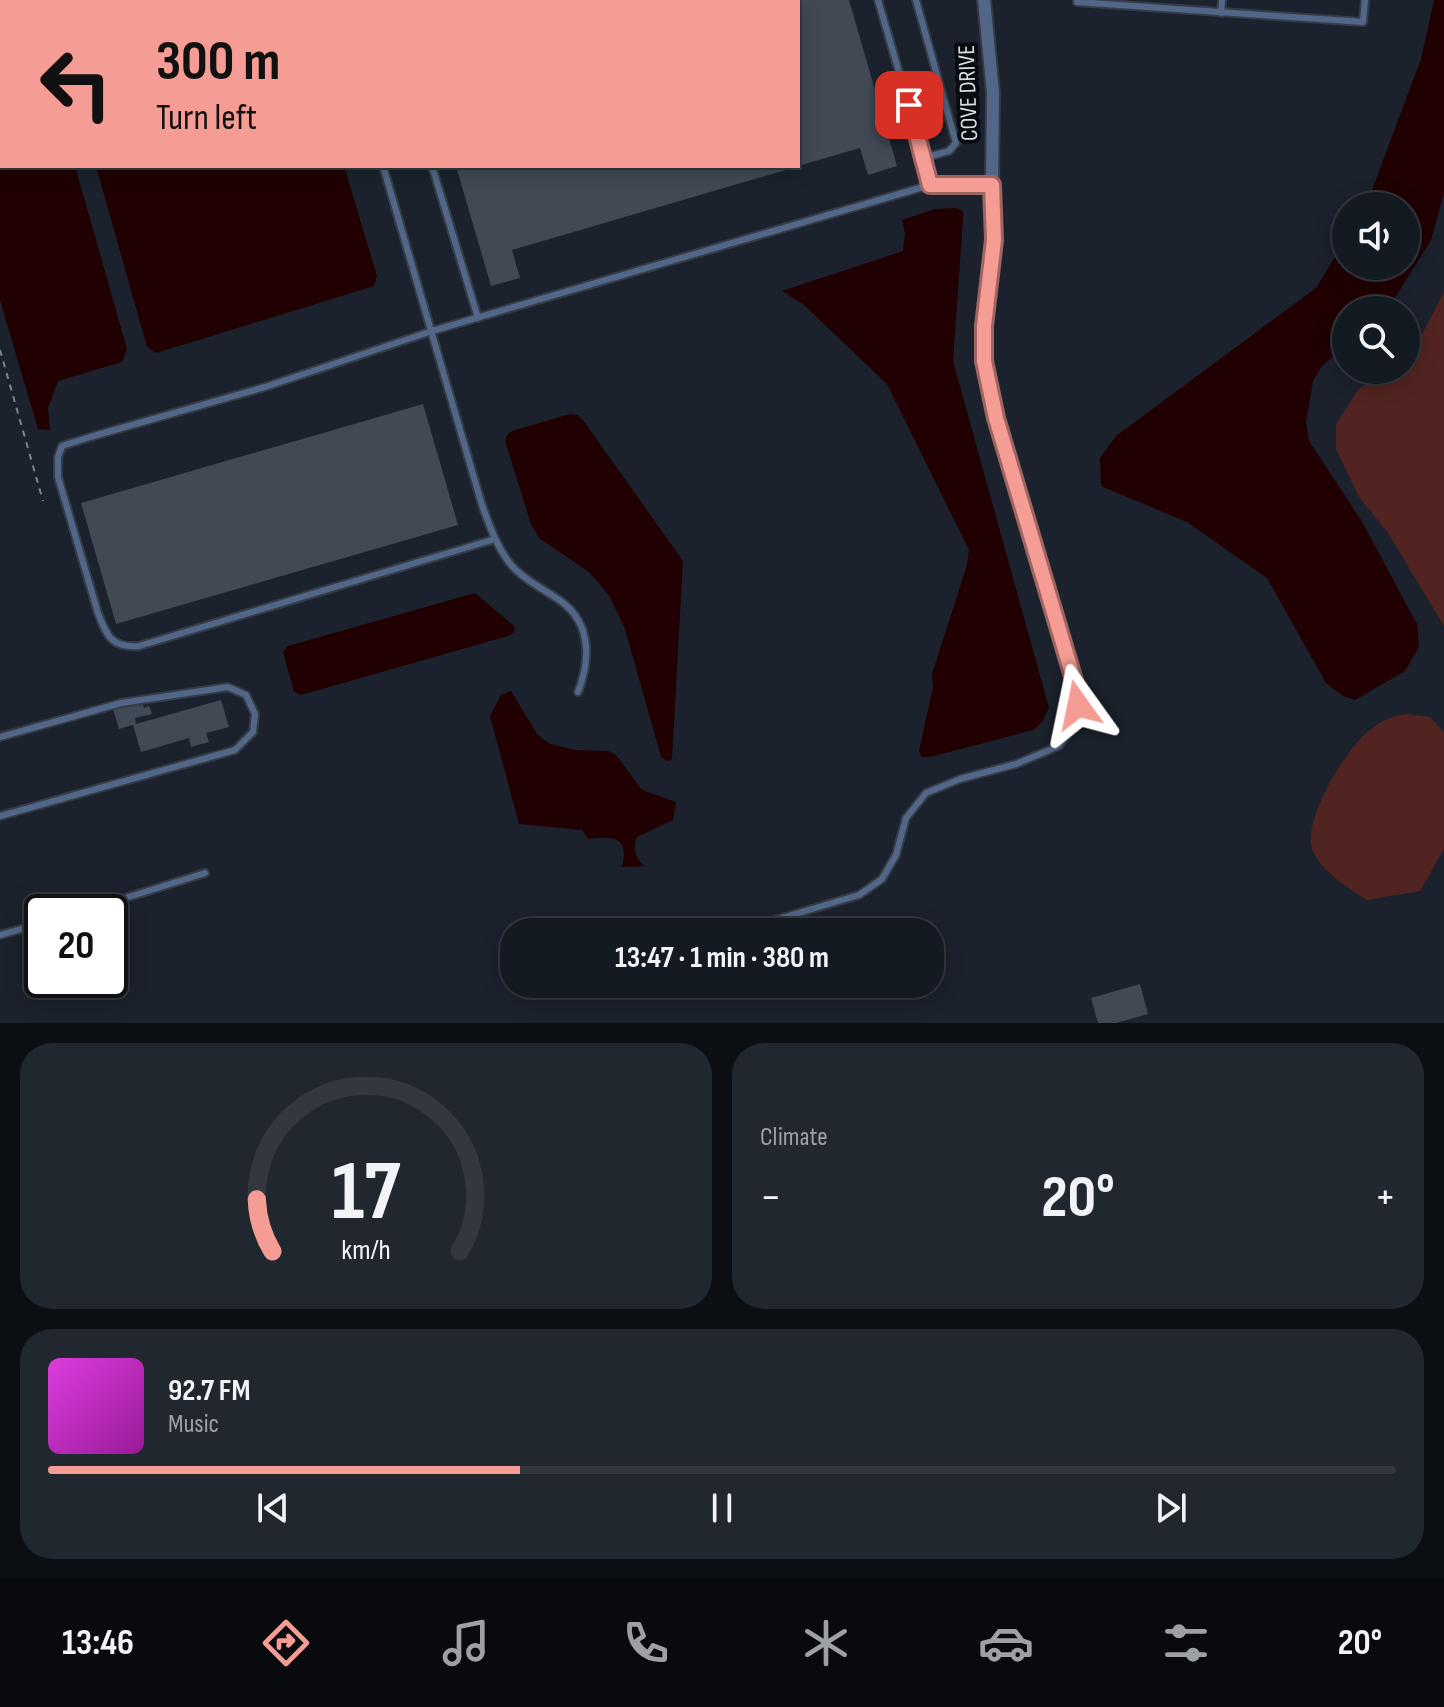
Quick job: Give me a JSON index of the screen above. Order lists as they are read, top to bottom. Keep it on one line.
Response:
{"streets":{"street":["COVE DRIVE"]},"page":{"turn":["300 m","Turn left"],"limit":"20","trip":"13:47 · 1 min · 380 m","tile":"Climate","heat":["−","20°","+"],"song":["92.7 FM","Music"],"tabs":["13:46","20°"],"gauge":["17","km/h"]}}
